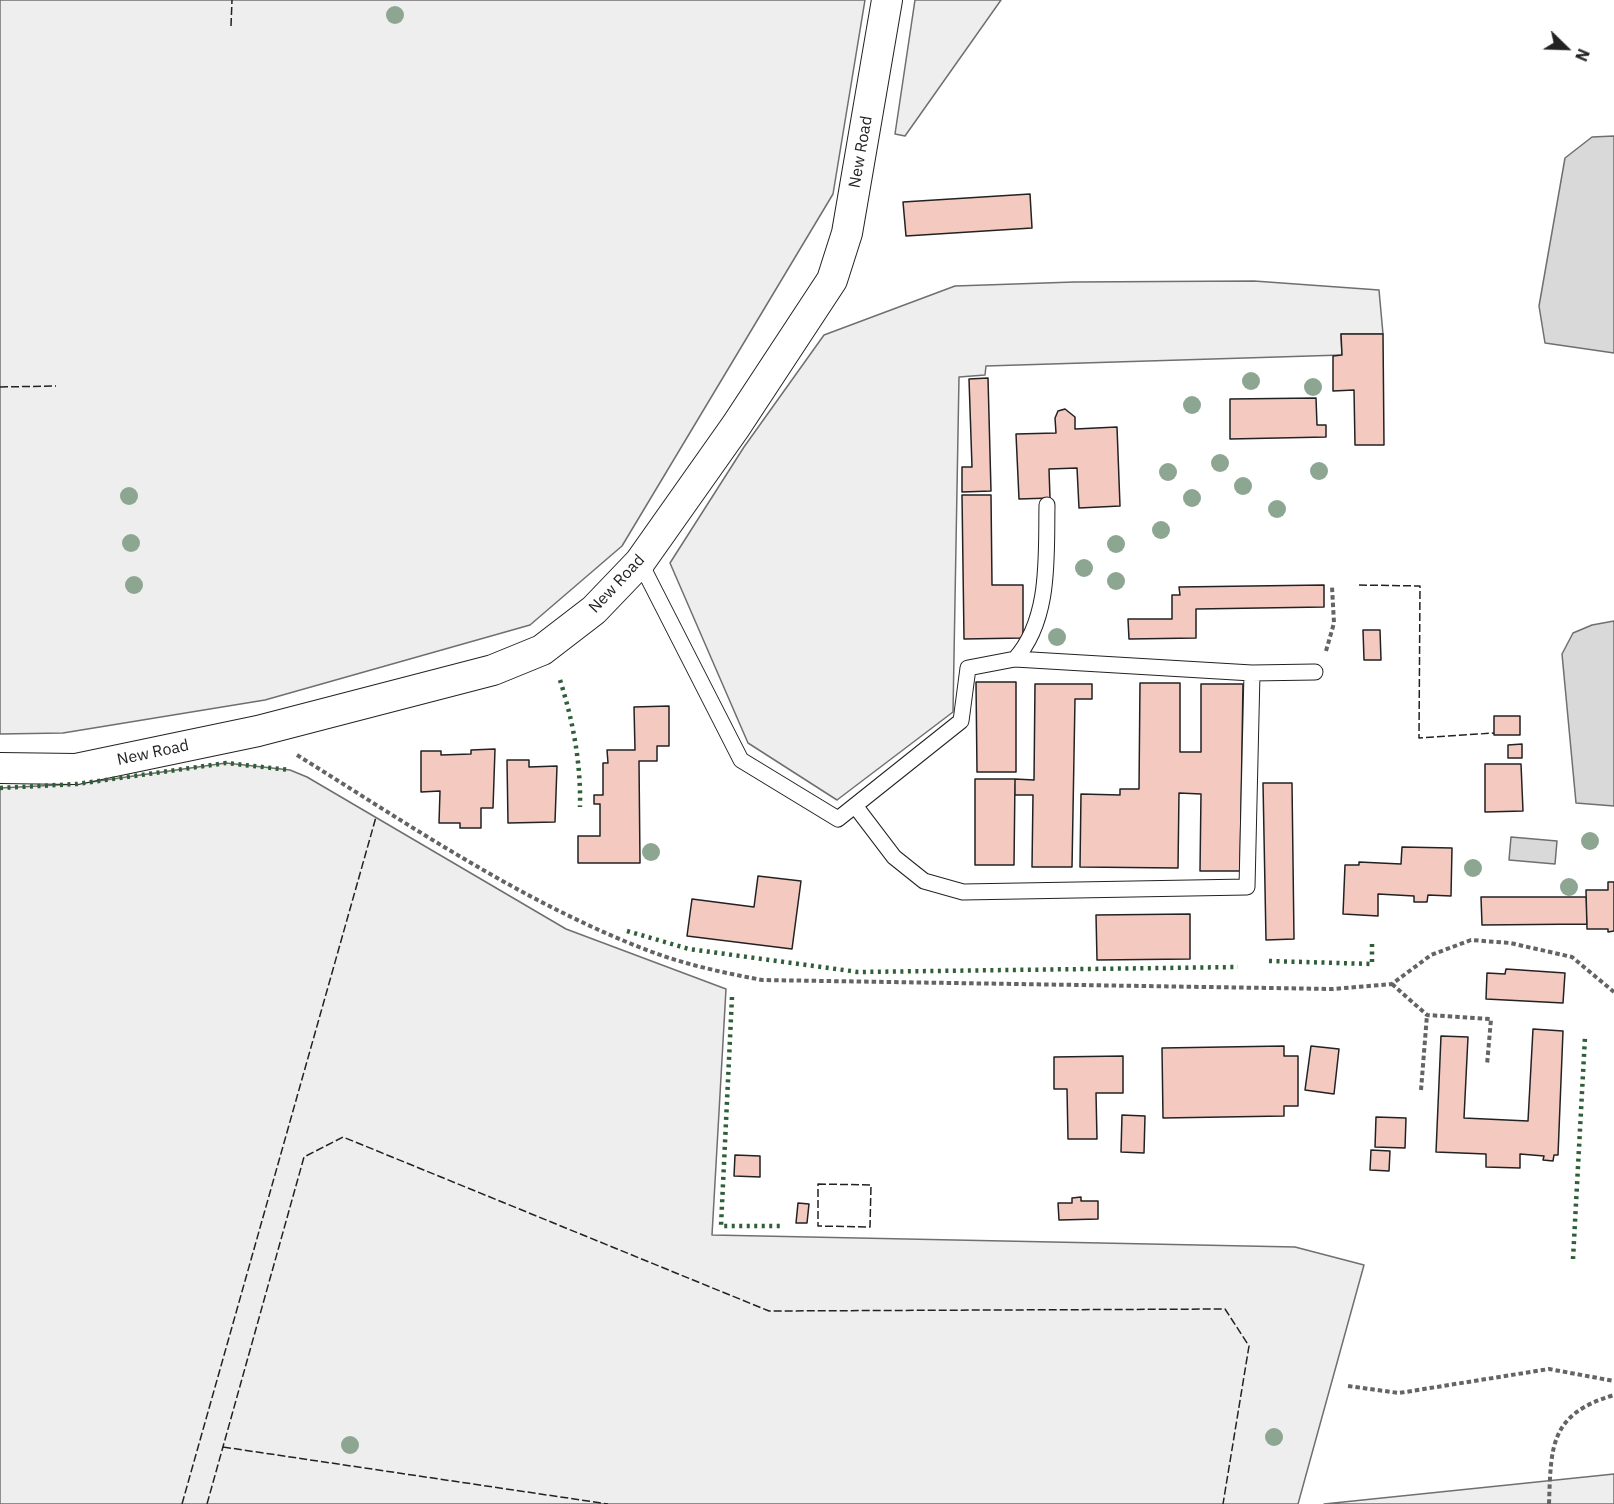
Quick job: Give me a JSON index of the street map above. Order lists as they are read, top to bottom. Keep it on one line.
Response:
{"streets":{"street":["New Road"]},"north":"bottom right"}
